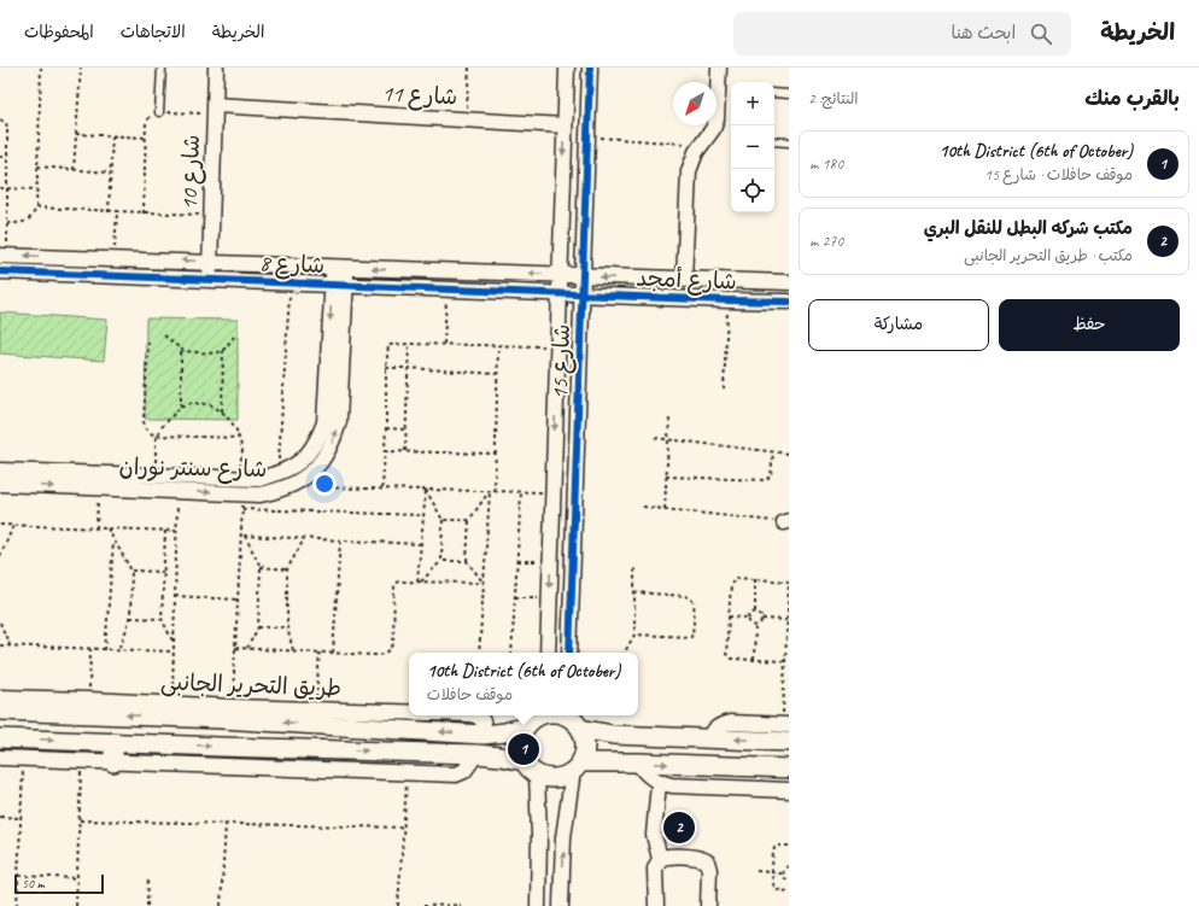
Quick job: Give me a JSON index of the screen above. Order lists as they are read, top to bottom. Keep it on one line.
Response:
{"streets":{"street":["شارع 11","شارع 10","شارع 8","شارع أمجد","شارع 15","شارع سنتر نوران","طريق التحرير الجانبى"]},"crossings":[["شارع 11","شارع 10"],["شارع 11","شارع 15"],["شارع 10","شارع 8"],["شارع 8","شارع أمجد"],["شارع 8","شارع 15"],["شارع 8","شارع سنتر نوران"],["شارع أمجد","شارع 15"]],"scale_bar":"50 m","north":"bottom left","page":{"header":"الخريطة","search":"ابحث هنا","nav":["الخريطة","الاتجاهات","المحفوظات"],"heading":["بالقرب منك","النتائج: 2"],"map_buttons":["+","−"],"list":[{"mark":"1","name":"10th District (6th of October)","note":"موقف حافلات · شارع 15","value":"180 m"},{"mark":"2","name":"مكتب شركه البطل للنقل البري","note":"مكتب · طريق التحرير الجانبى","value":"270 m"}],"buttons":["حفظ","مشاركة"],"popup":["10th District (6th of October)","موقف حافلات"],"pins":["1","2"],"scale":"50 m"}}
